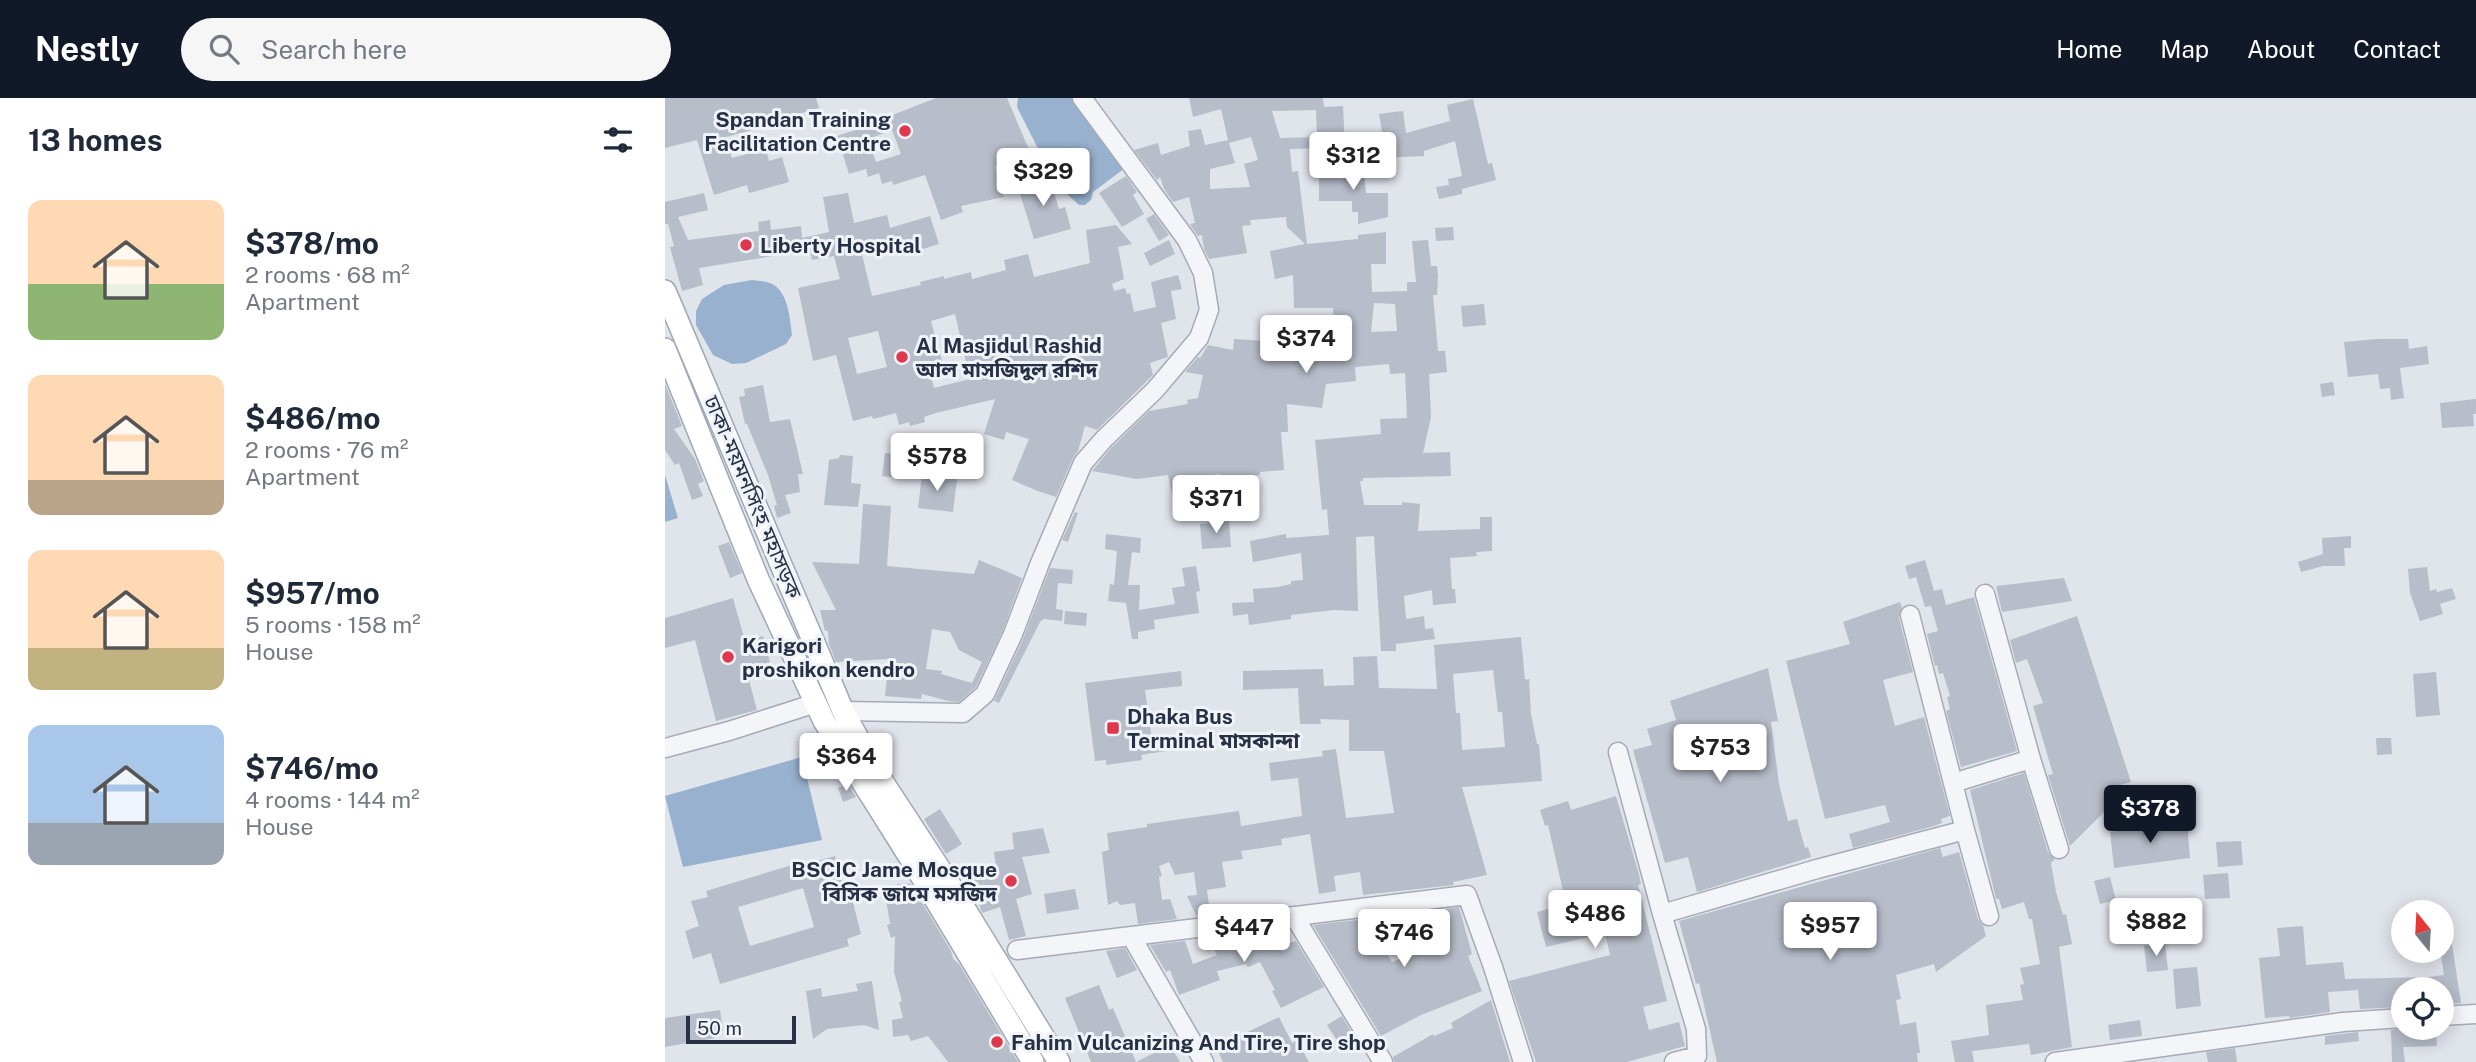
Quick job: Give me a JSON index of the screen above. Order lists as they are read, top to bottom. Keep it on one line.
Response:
{"streets":{"main road":["ঢাকা-ময়মনসিংহ মহাসড়ক"]},"places":{"other":["Spandan Training Facilitation Centre","Liberty Hospital","Al Masjidul Rashid আল মাসজিদুল রশিদ","Karigori proshikon kendro","BSCIC Jame Mosque বিসিক জামে মসজিদ","Fahim Vulcanizing And Tire, Tire shop"],"transit":["Dhaka Bus Terminal মাসকান্দা"]},"scale_bar":"50 m","north":"top","page":{"header":"Nestly","search":"Search here","nav":["Home","Map","About","Contact"],"heading":"13 homes","price":["$312","$329","$374","$578","$371","$753","$364","$378","$486","$882","$957","$447","$746"],"list":[{"name":"$378/mo","note":"2 rooms · 68 m² · Apartment"},{"name":"$486/mo","note":"2 rooms · 76 m² · Apartment"},{"name":"$957/mo","note":"5 rooms · 158 m² · House"},{"name":"$746/mo","note":"4 rooms · 144 m² · House"}],"scale":"50 m"}}
